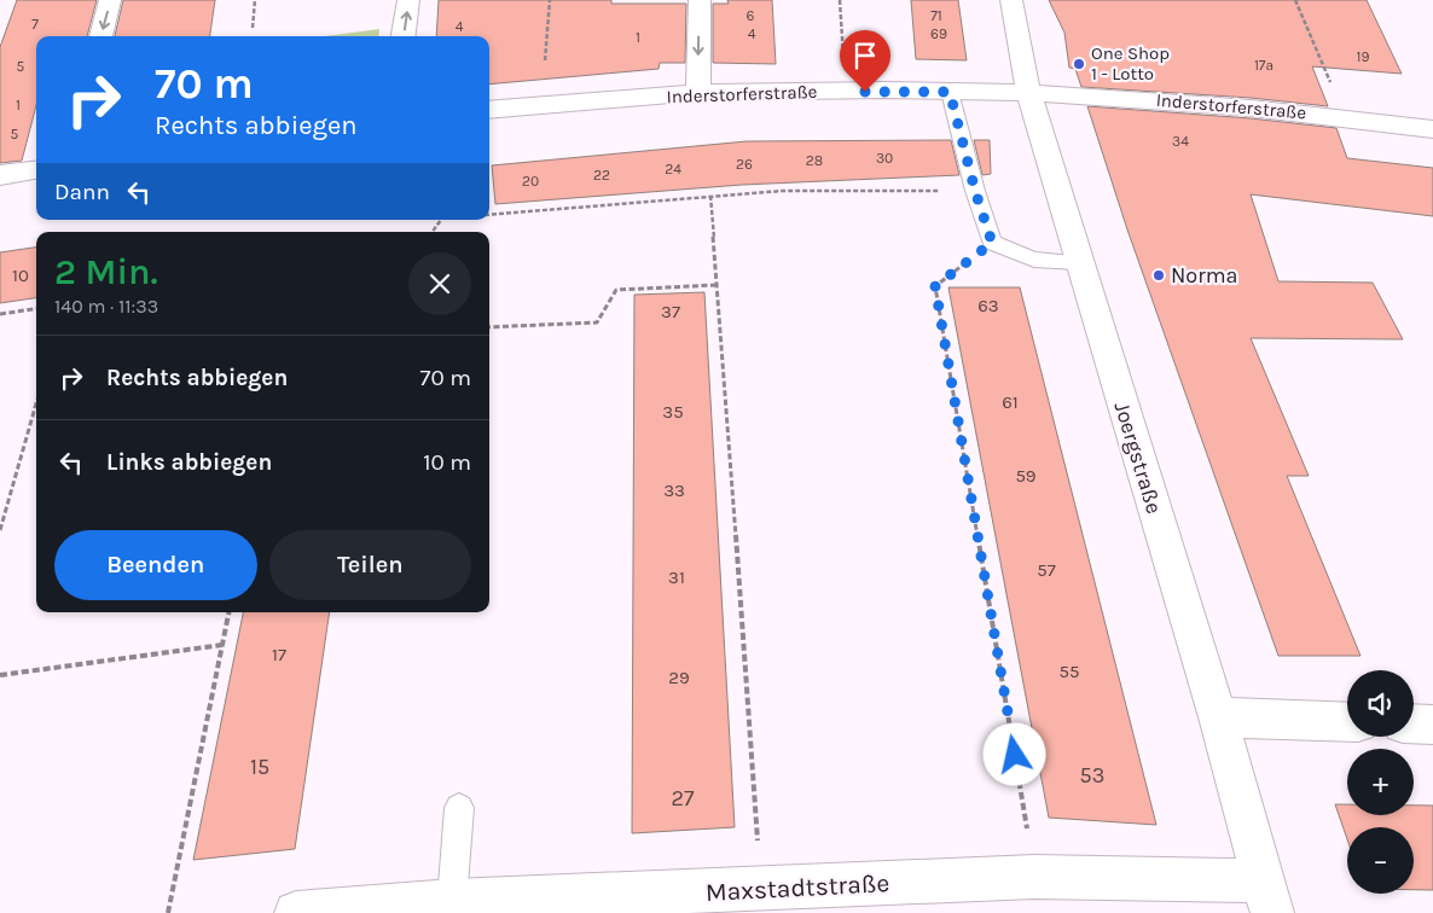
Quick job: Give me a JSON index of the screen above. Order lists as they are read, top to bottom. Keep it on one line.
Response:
{"streets":{"street":["Inderstorferstraße","Joergstraße","Maxstadtstraße"]},"crossings":[["Inderstorferstraße","Joergstraße"],["Joergstraße","Maxstadtstraße"]],"places":["One Shop 1 - Lotto","Norma"],"house_numbers":["6","71","7","4","4","69","1","19","17a","5","1","5","34","30","28","26","24","22","20","10","63","37","61","35","59","33","57","31","17","55","29","15","53","27"],"page":{"turn":["70 m","Rechts abbiegen"],"then":"Dann","heading":["2 Min.","140 m · 11:33"],"list":[{"name":"Rechts abbiegen","value":"70 m"},{"name":"Links abbiegen","value":"10 m"}],"buttons":["Beenden","Teilen"],"map_buttons":["+","−"]}}
